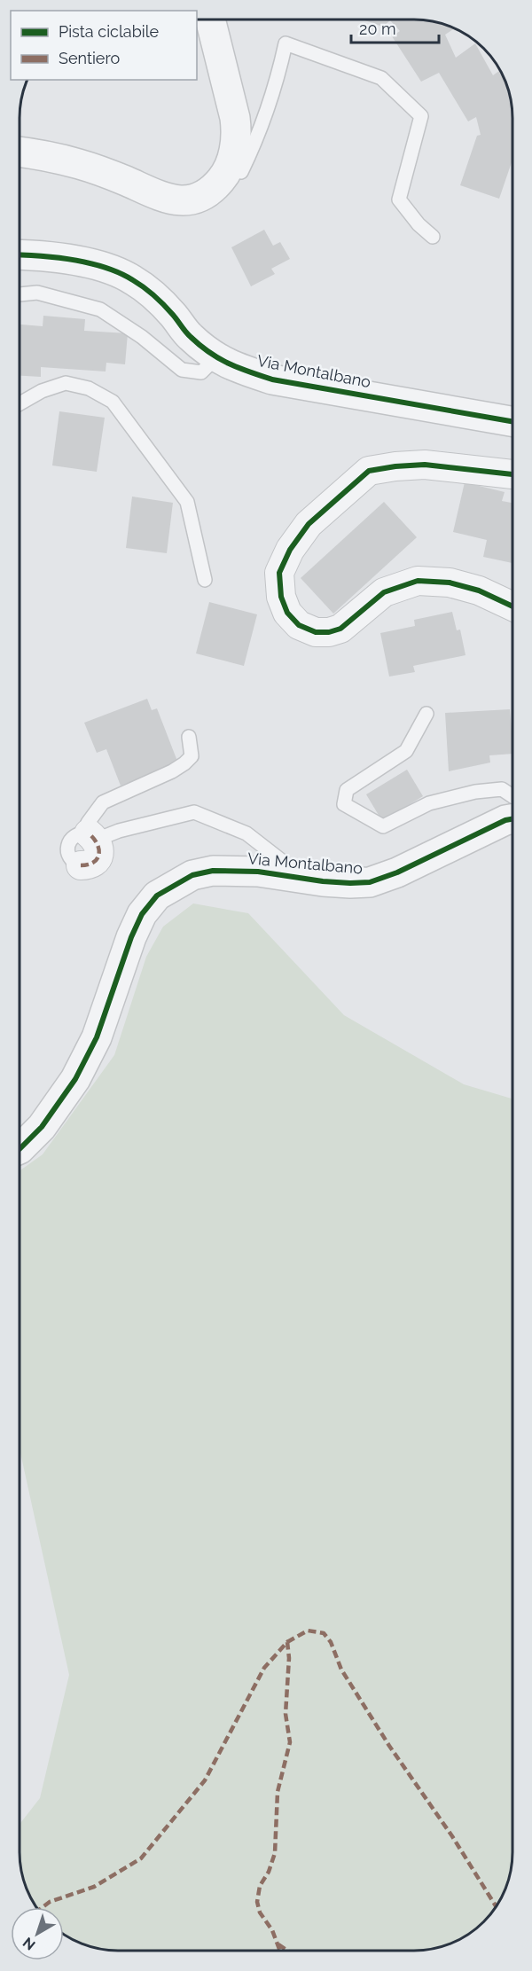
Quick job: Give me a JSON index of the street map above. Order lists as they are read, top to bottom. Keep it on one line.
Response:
{"streets":{"street":["Via Montalbano"]},"legend":["Pista ciclabile","Sentiero"],"scale_bar":"20 m","north":"bottom left"}
